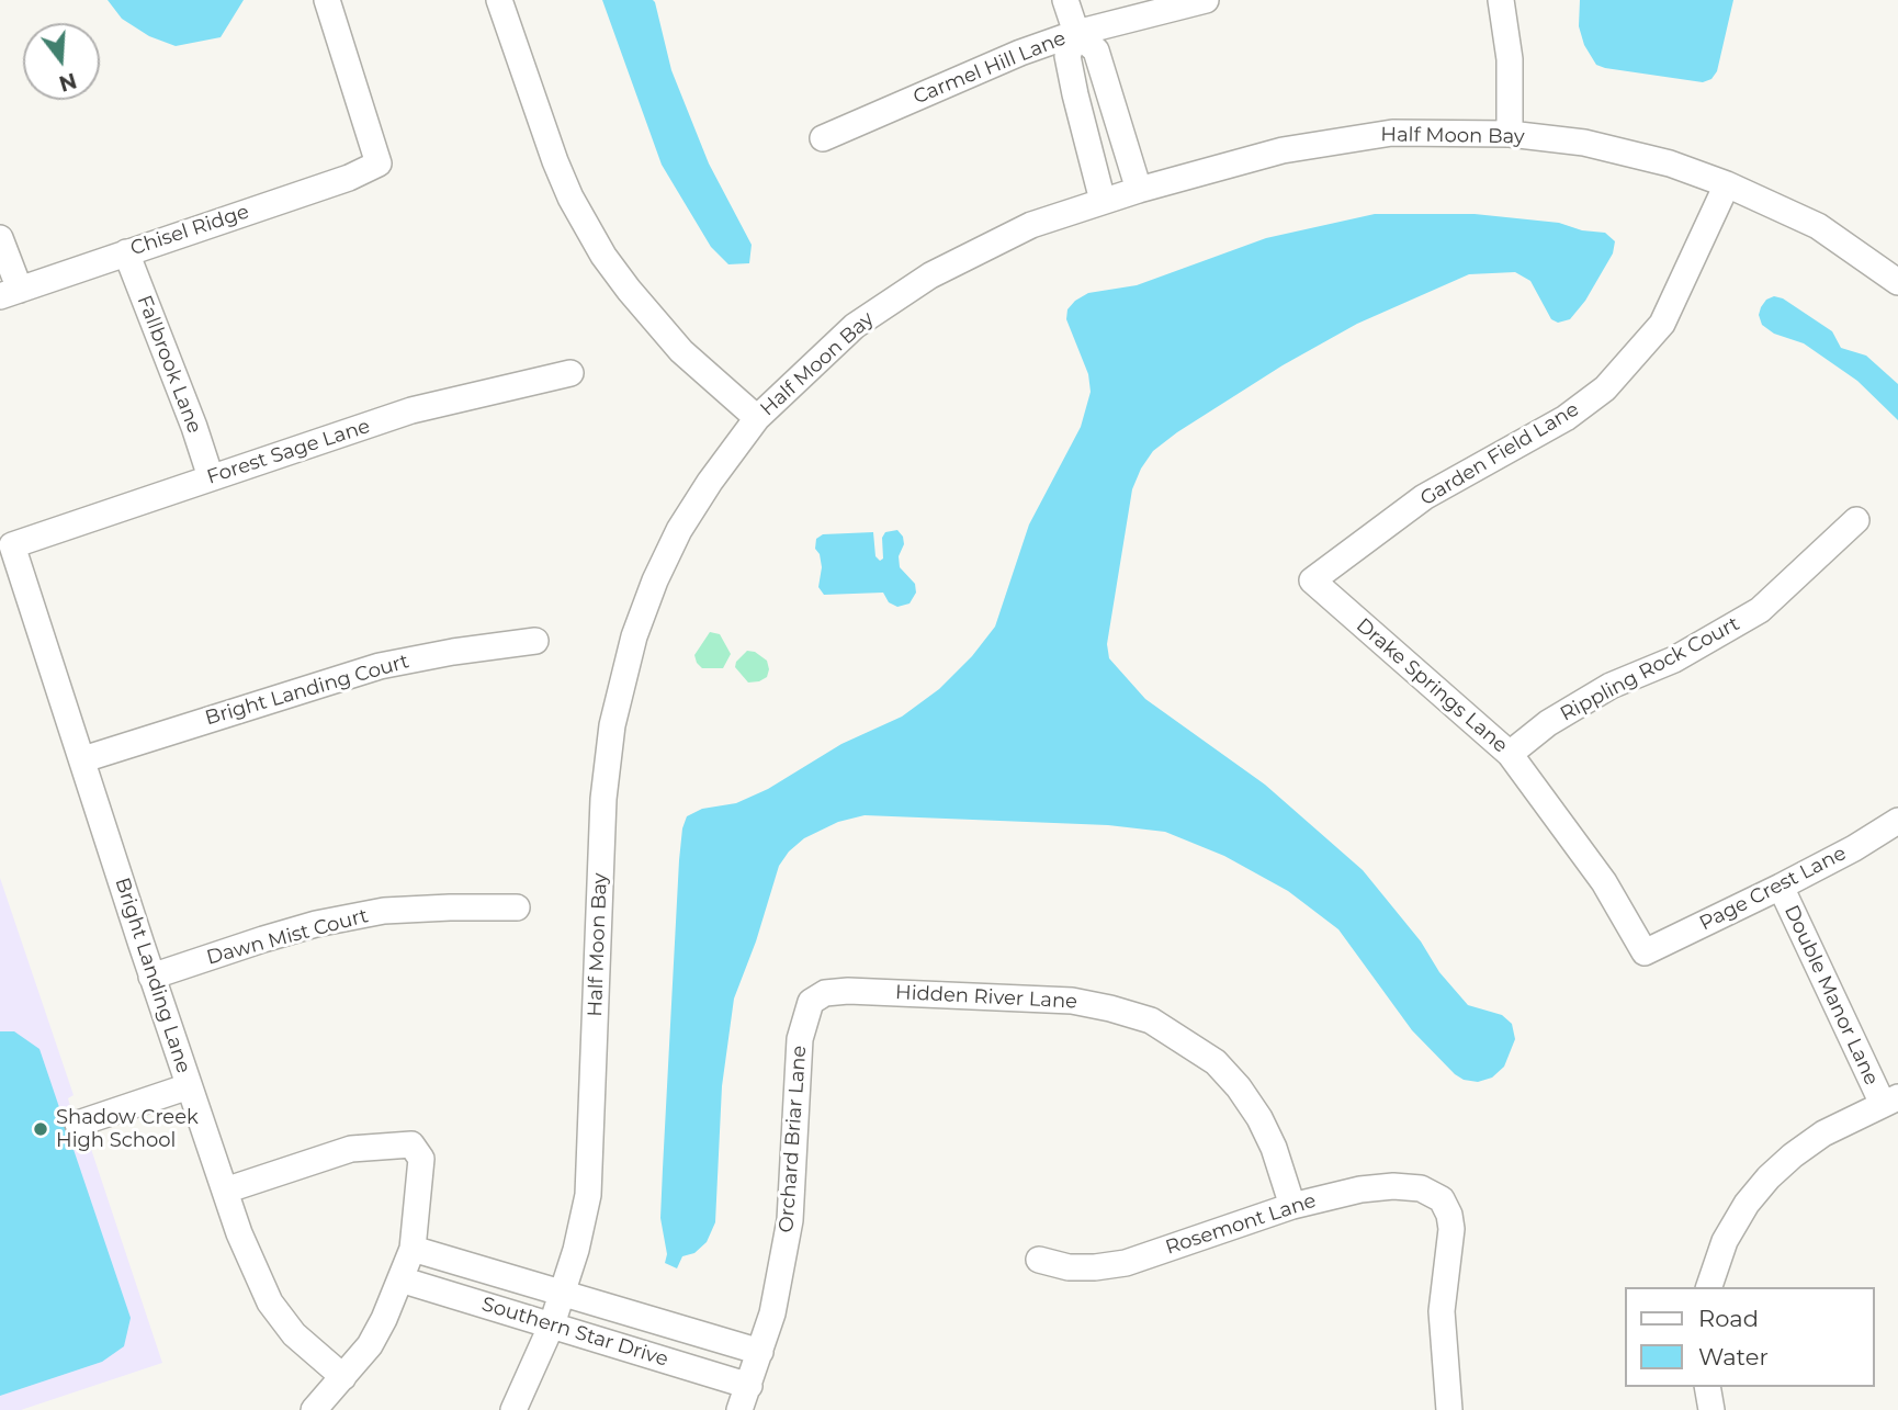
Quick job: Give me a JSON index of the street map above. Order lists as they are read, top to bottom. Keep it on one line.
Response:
{"streets":{"street":["Carmel Hill Lane","Half Moon Bay","Chisel Ridge","Fallbrook Lane","Forest Sage Lane","Garden Field Lane","Rippling Rock Court","Drake Springs Lane","Bright Landing Court","Page Crest Lane","Dawn Mist Court","Bright Landing Lane","Double Manor Lane","Hidden River Lane","Orchard Briar Lane","Rosemont Lane","Southern Star Drive"]},"crossings":[["Half Moon Bay","Garden Field Lane"],["Half Moon Bay","Southern Star Drive"],["Chisel Ridge","Fallbrook Lane"],["Fallbrook Lane","Forest Sage Lane"],["Forest Sage Lane","Bright Landing Lane"],["Garden Field Lane","Drake Springs Lane"],["Rippling Rock Court","Drake Springs Lane"],["Drake Springs Lane","Page Crest Lane"],["Bright Landing Court","Bright Landing Lane"],["Page Crest Lane","Double Manor Lane"],["Dawn Mist Court","Bright Landing Lane"],["Hidden River Lane","Orchard Briar Lane"],["Hidden River Lane","Rosemont Lane"],["Orchard Briar Lane","Southern Star Drive"]],"places":["Shadow Creek High School"],"legend":["Road","Water"],"north":"bottom"}
